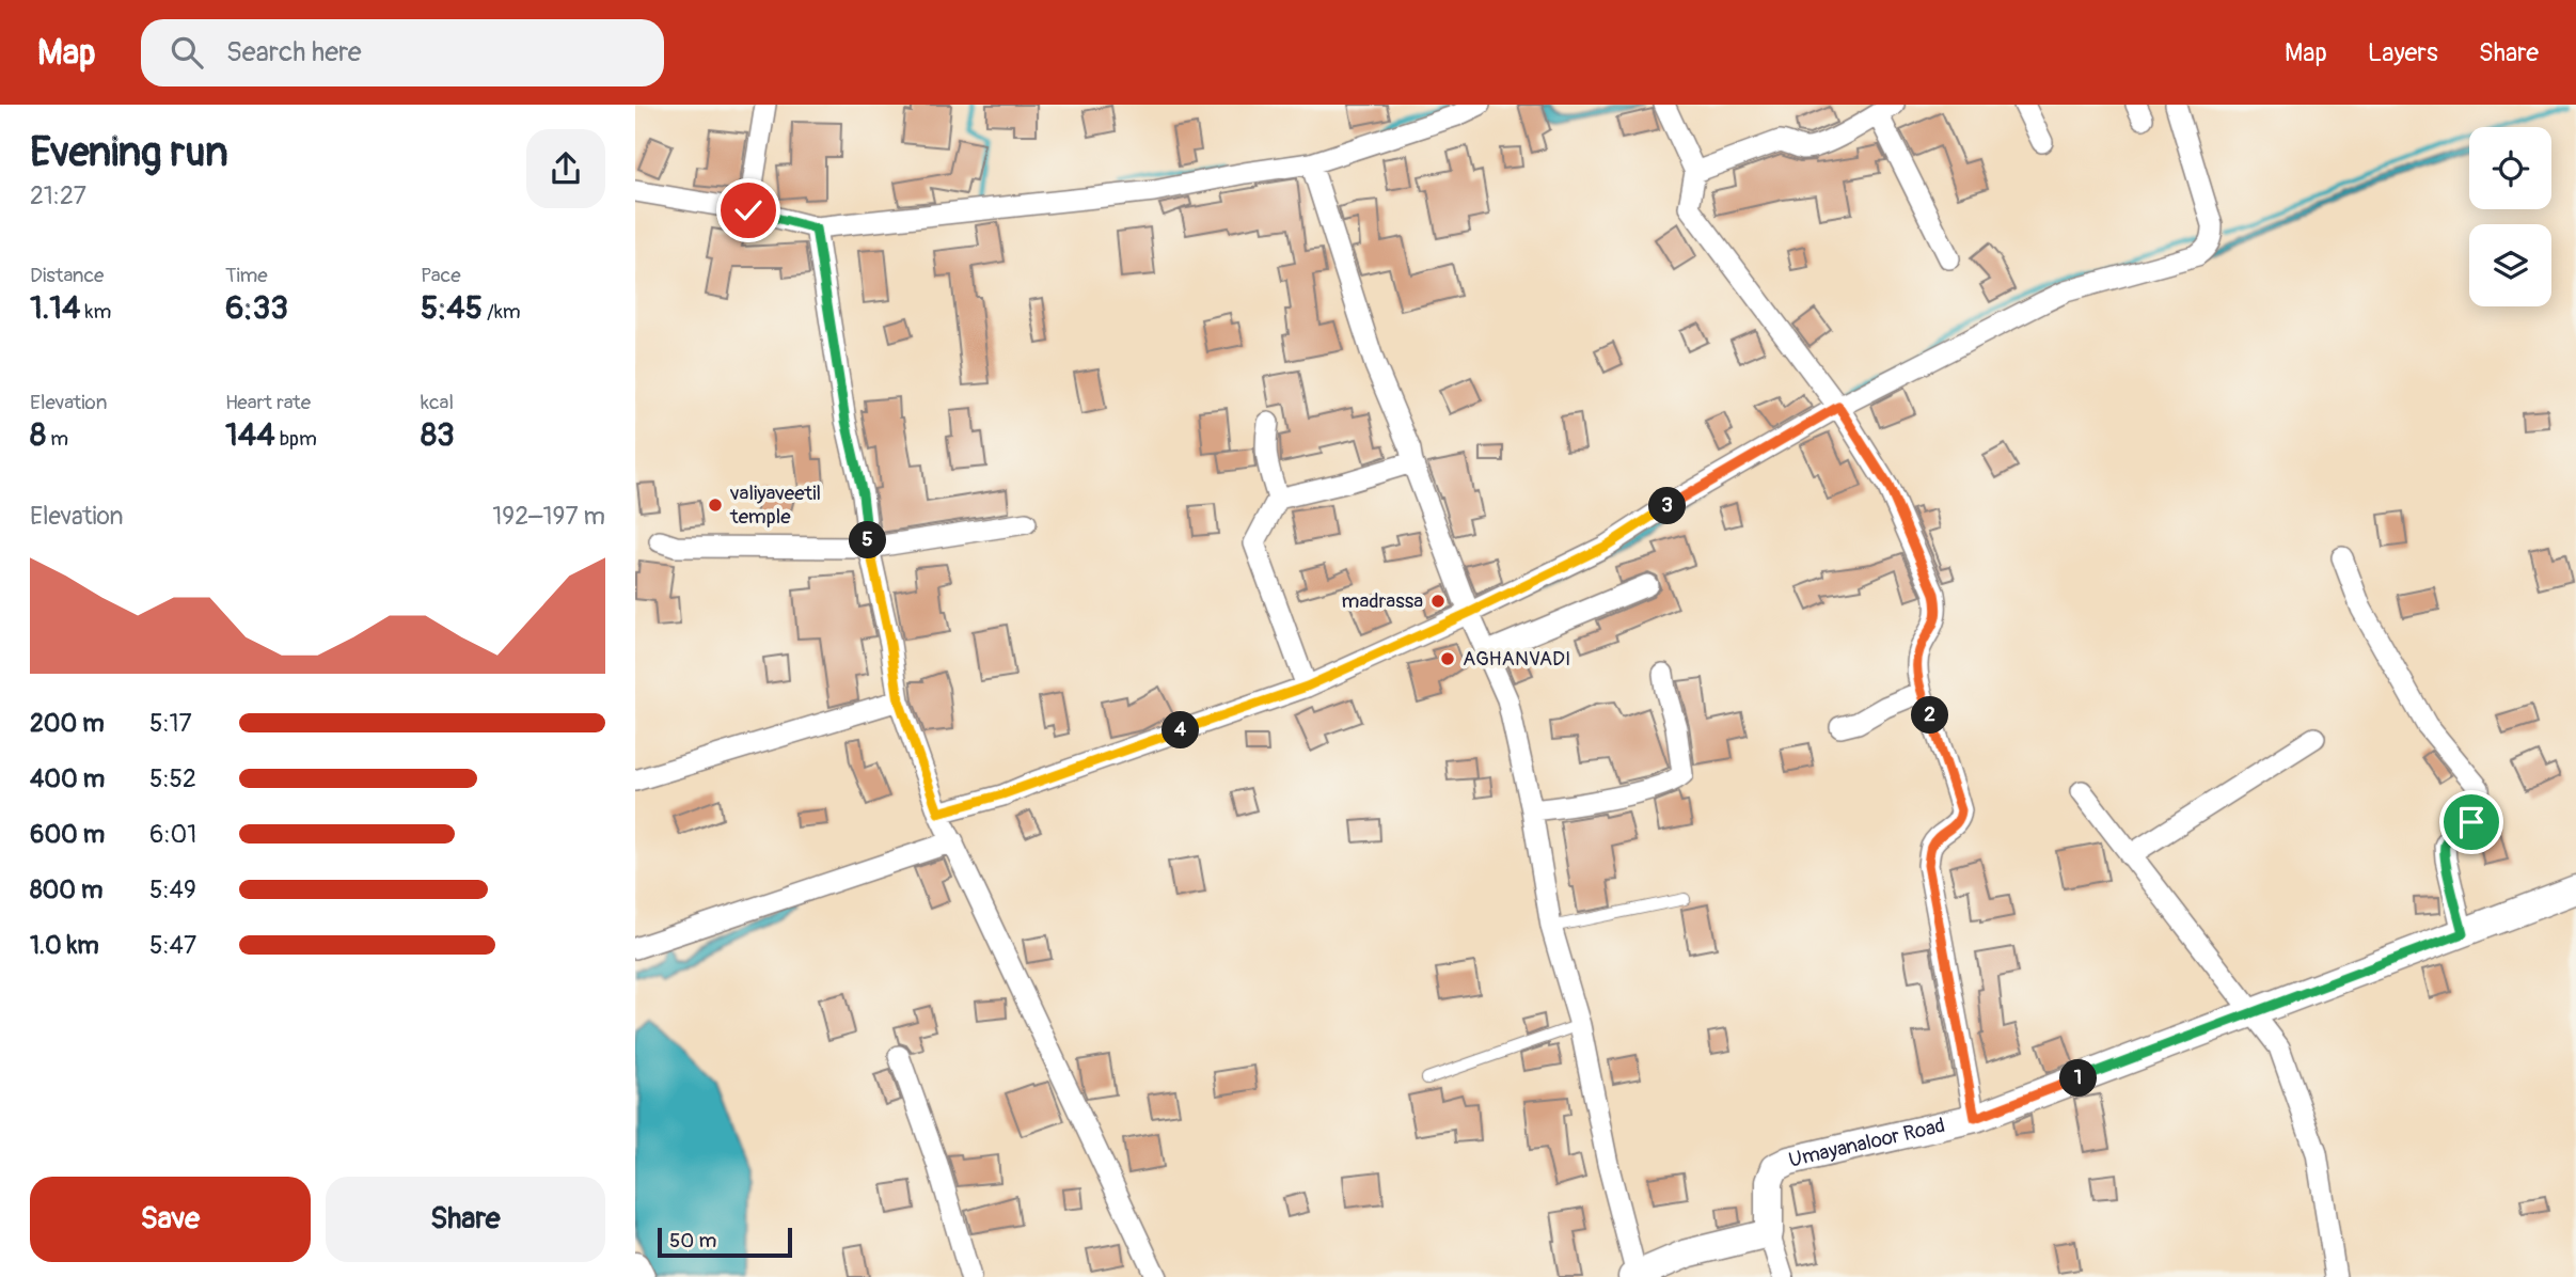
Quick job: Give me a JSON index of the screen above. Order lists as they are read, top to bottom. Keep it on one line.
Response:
{"streets":{"main road":["Umayanaloor Road"]},"places":["valiyaveetil temple","madrassa","AGHANVADI"],"scale_bar":"50 m","page":{"header":"Map","search":"Search here","nav":["Map","Layers","Share"],"heading":["Evening run","21:27"],"stats":[["Distance","1.14 km"],["Time","6:33"],["Pace","5:45 /km"],["Elevation","8 m"],["Heart rate","144 bpm"],["kcal","83"]],"chart":["Elevation","192–197 m"],"pins":["3","5","2","4","1"],"list":[{"name":"200 m","note":"5:17"},{"name":"400 m","note":"5:52"},{"name":"600 m","note":"6:01"},{"name":"800 m","note":"5:49"},{"name":"1.0 km","note":"5:47"}],"buttons":["Save","Share"],"scale":"50 m"}}
